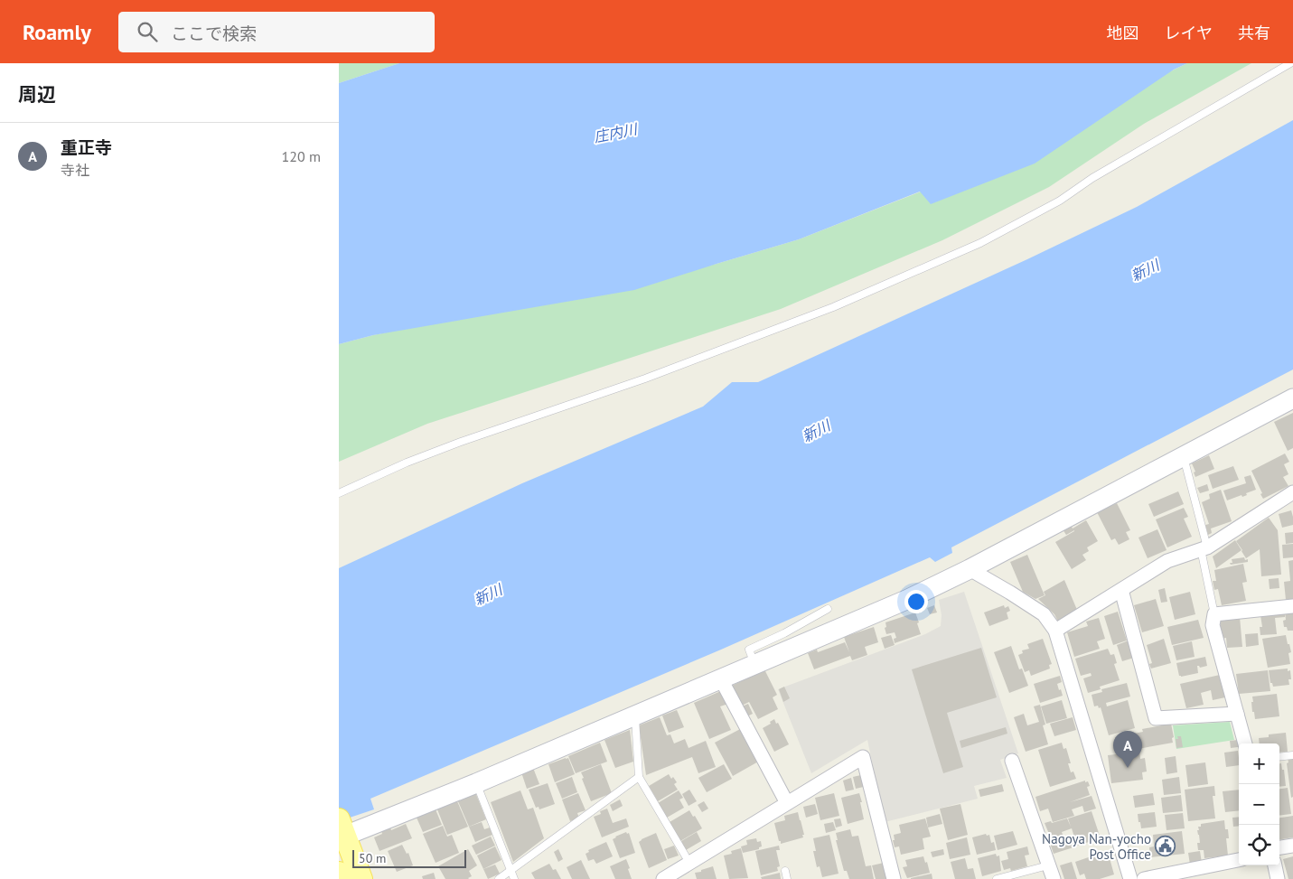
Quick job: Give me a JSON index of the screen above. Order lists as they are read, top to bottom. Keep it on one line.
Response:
{"water":["庄内川","新川"],"places":{"public building":["Nagoya Nan-yocho Post Office"]},"scale_bar":"50 m","page":{"header":"Roamly","search":"ここで検索","nav":["地図","レイヤ","共有"],"heading":"周辺","list":[{"mark":"A","name":"重正寺","note":"寺社","value":"120 m"}],"pins":"A","map_buttons":["+","−"],"scale":"50 m"}}
